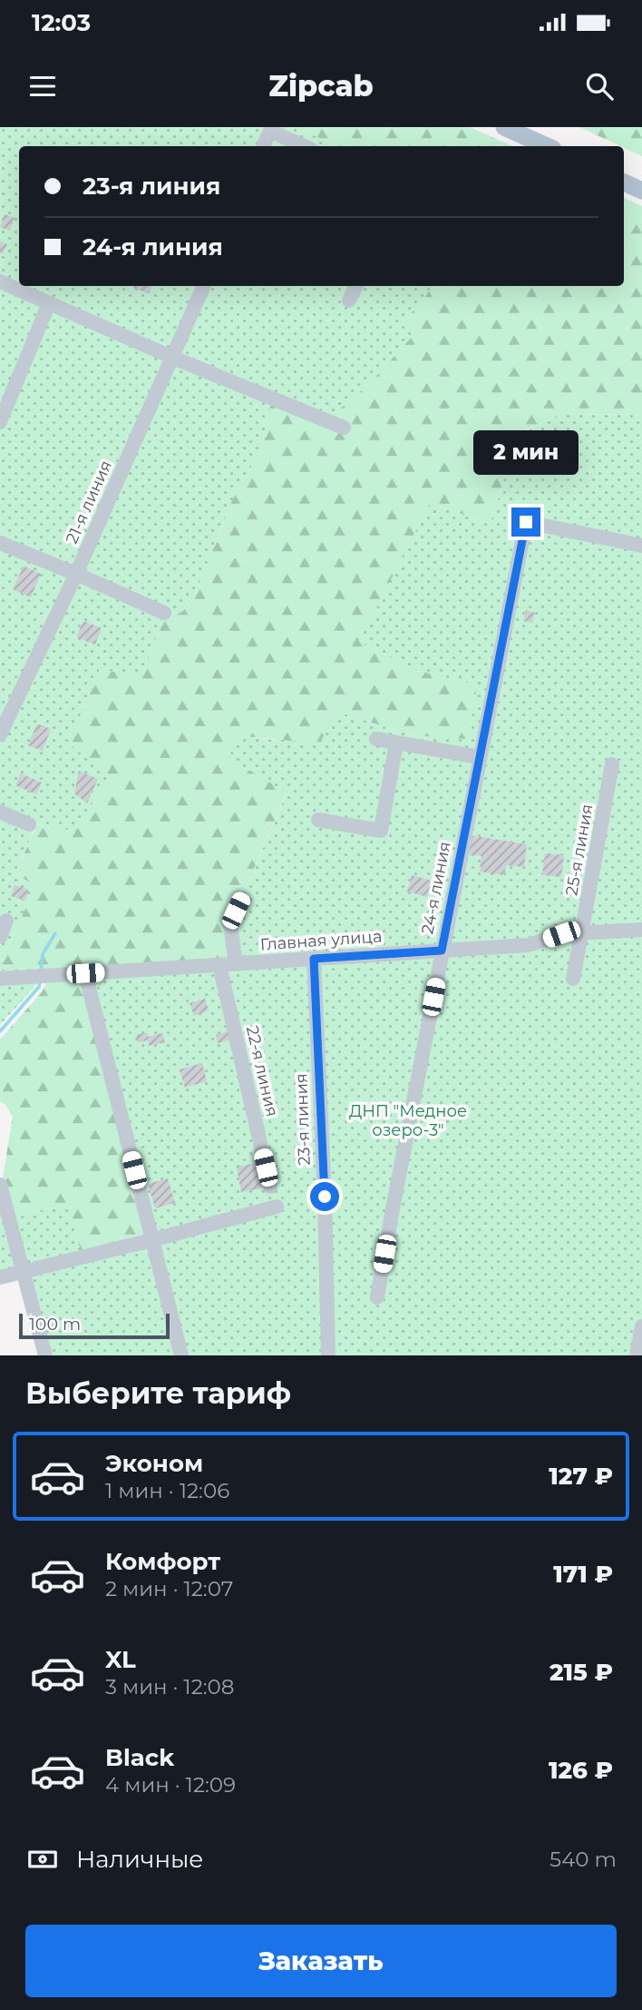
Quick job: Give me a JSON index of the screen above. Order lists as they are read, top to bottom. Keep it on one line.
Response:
{"streets":{"street":["21-я линия","25-я линия","24-я линия","Главная улица","22-я линия","23-я линия"]},"crossings":[["25-я линия","Главная улица"],["24-я линия","Главная улица"],["Главная улица","22-я линия"],["Главная улица","23-я линия"]],"parks":["ДНП \"Медное озеро-3\""],"scale_bar":"100 m","page":{"status":"12:03","header":"Zipcab","banner":["23-я линия","24-я линия"],"bubble":"2 мин","scale":"100 m","heading":"Выберите тариф","list":[{"name":"Эконом","note":"1 мин · 12:06","value":"127 ₽"},{"name":"Комфорт","note":"2 мин · 12:07","value":"171 ₽"},{"name":"XL","note":"3 мин · 12:08","value":"215 ₽"},{"name":"Black","note":"4 мин · 12:09","value":"126 ₽"}],"pay":["Наличные","540 m"],"buttons":"Заказать"}}
